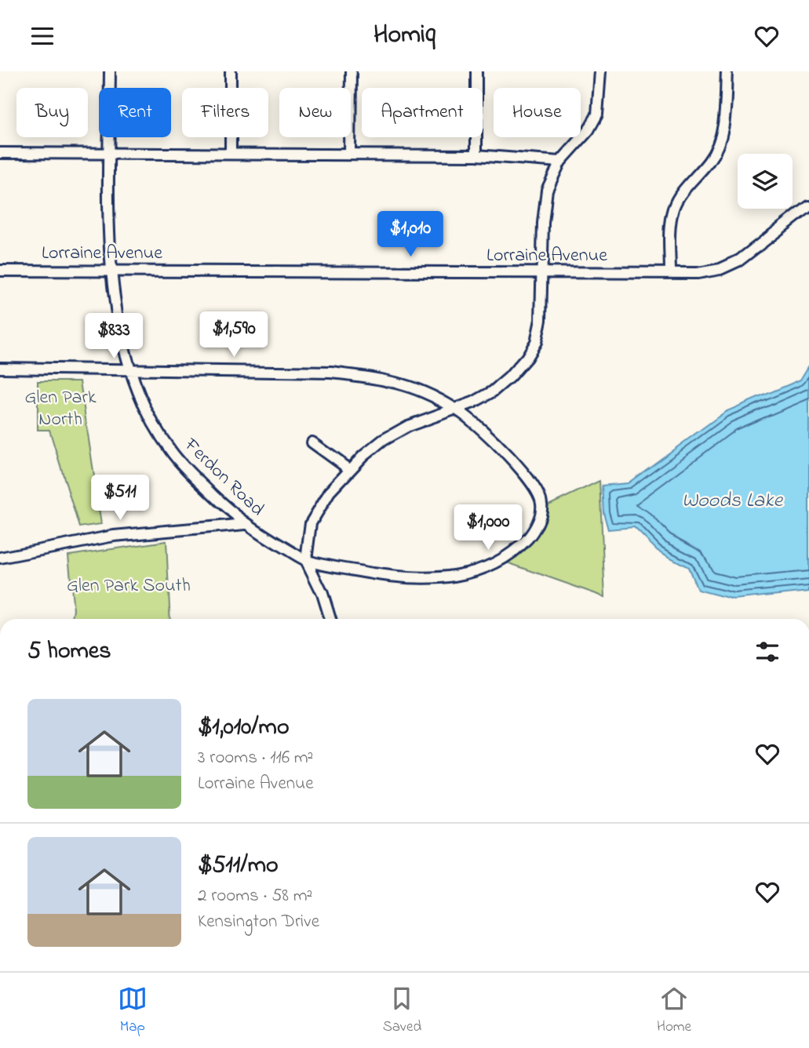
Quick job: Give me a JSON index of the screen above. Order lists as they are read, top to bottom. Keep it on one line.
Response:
{"streets":{"street":["Lorraine Avenue","Ferdon Road"]},"crossings":[["Lorraine Avenue","Ferdon Road"]],"water":["Woods Lake"],"parks":["Glen Park North","Glen Park South"],"page":{"header":"Homiq","chip":["Buy","Rent","Filters","New","Apartment","House"],"price":["$1,010","$1,590","$833","$511","$1,000"],"heading":"5 homes","list":[{"name":"$1,010/mo","note":"3 rooms · 116 m² · Lorraine Avenue"},{"name":"$511/mo","note":"2 rooms · 58 m² · Kensington Drive"}],"tabs":["Map","Saved","Home"]}}
